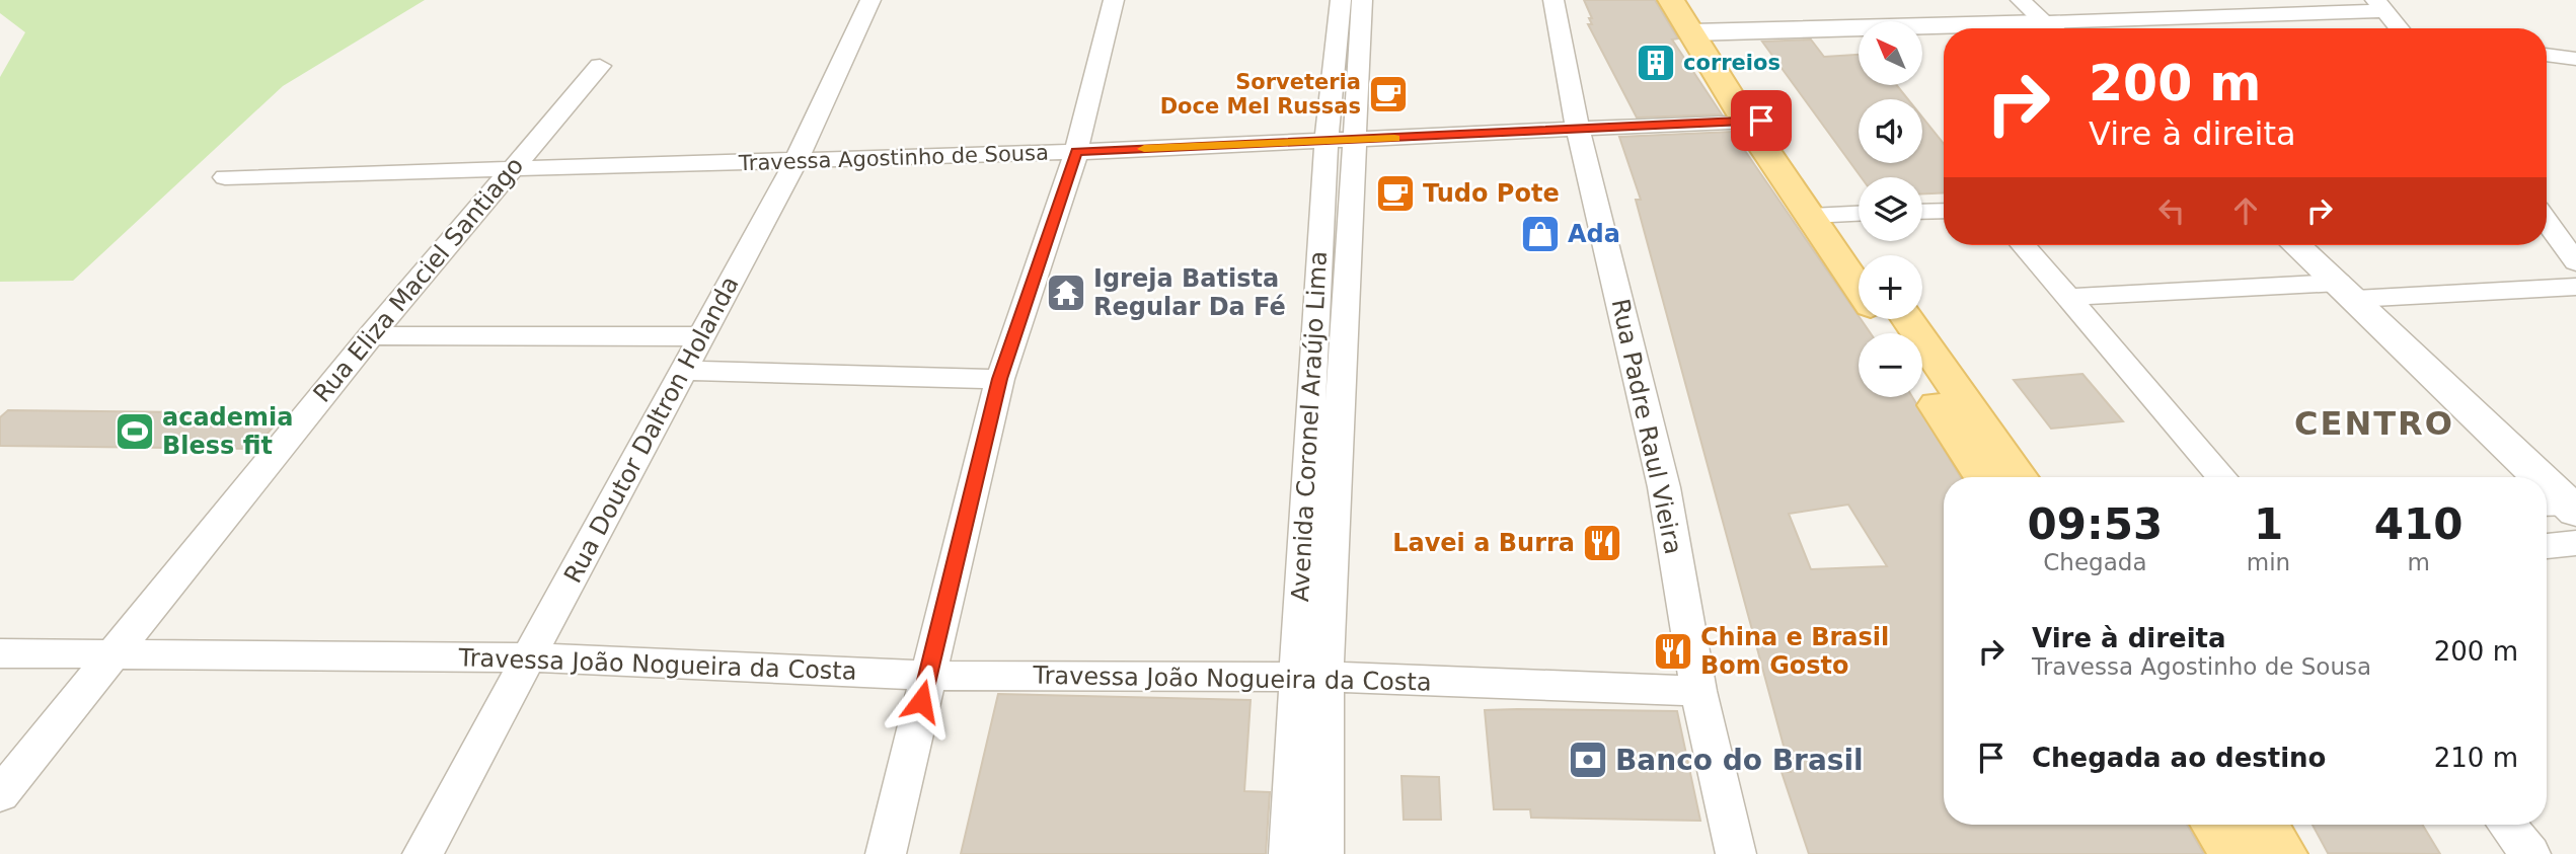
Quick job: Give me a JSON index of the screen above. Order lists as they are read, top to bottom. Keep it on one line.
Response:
{"streets":{"street":["Travessa Agostinho de Sousa","Rua Eliza Maciel Santiago","Avenida Coronel Araújo Lima","Rua Padre Raul Vieira","Rua Doutor Daltron Holanda","Travessa João Nogueira da Costa"]},"crossings":[["Travessa Agostinho de Sousa","Rua Eliza Maciel Santiago"],["Travessa Agostinho de Sousa","Avenida Coronel Araújo Lima"],["Travessa Agostinho de Sousa","Rua Padre Raul Vieira"],["Travessa Agostinho de Sousa","Rua Doutor Daltron Holanda"],["Rua Eliza Maciel Santiago","Travessa João Nogueira da Costa"],["Avenida Coronel Araújo Lima","Travessa João Nogueira da Costa"],["Rua Padre Raul Vieira","Travessa João Nogueira da Costa"],["Rua Doutor Daltron Holanda","Travessa João Nogueira da Costa"]],"districts":["CENTRO"],"places":{"building":["correios"],"cafe":["Sorveteria Doce Mel Russas","Tudo Pote"],"shop":["Ada"],"temple":["Igreja Batista Regular Da Fé"],"sports":["academia Bless fit"],"restaurant":["Lavei a Burra","China e Brasil Bom Gosto"],"bank":["Banco do Brasil"]},"north":"top left","page":{"map_buttons":["+","−"],"turn":["200 m","Vire à direita"],"eta":["09:53","Chegada","1","min","410","m"],"list":[{"name":"Vire à direita","note":"Travessa Agostinho de Sousa","value":"200 m"},{"name":"Chegada ao destino","value":"210 m"}]}}
